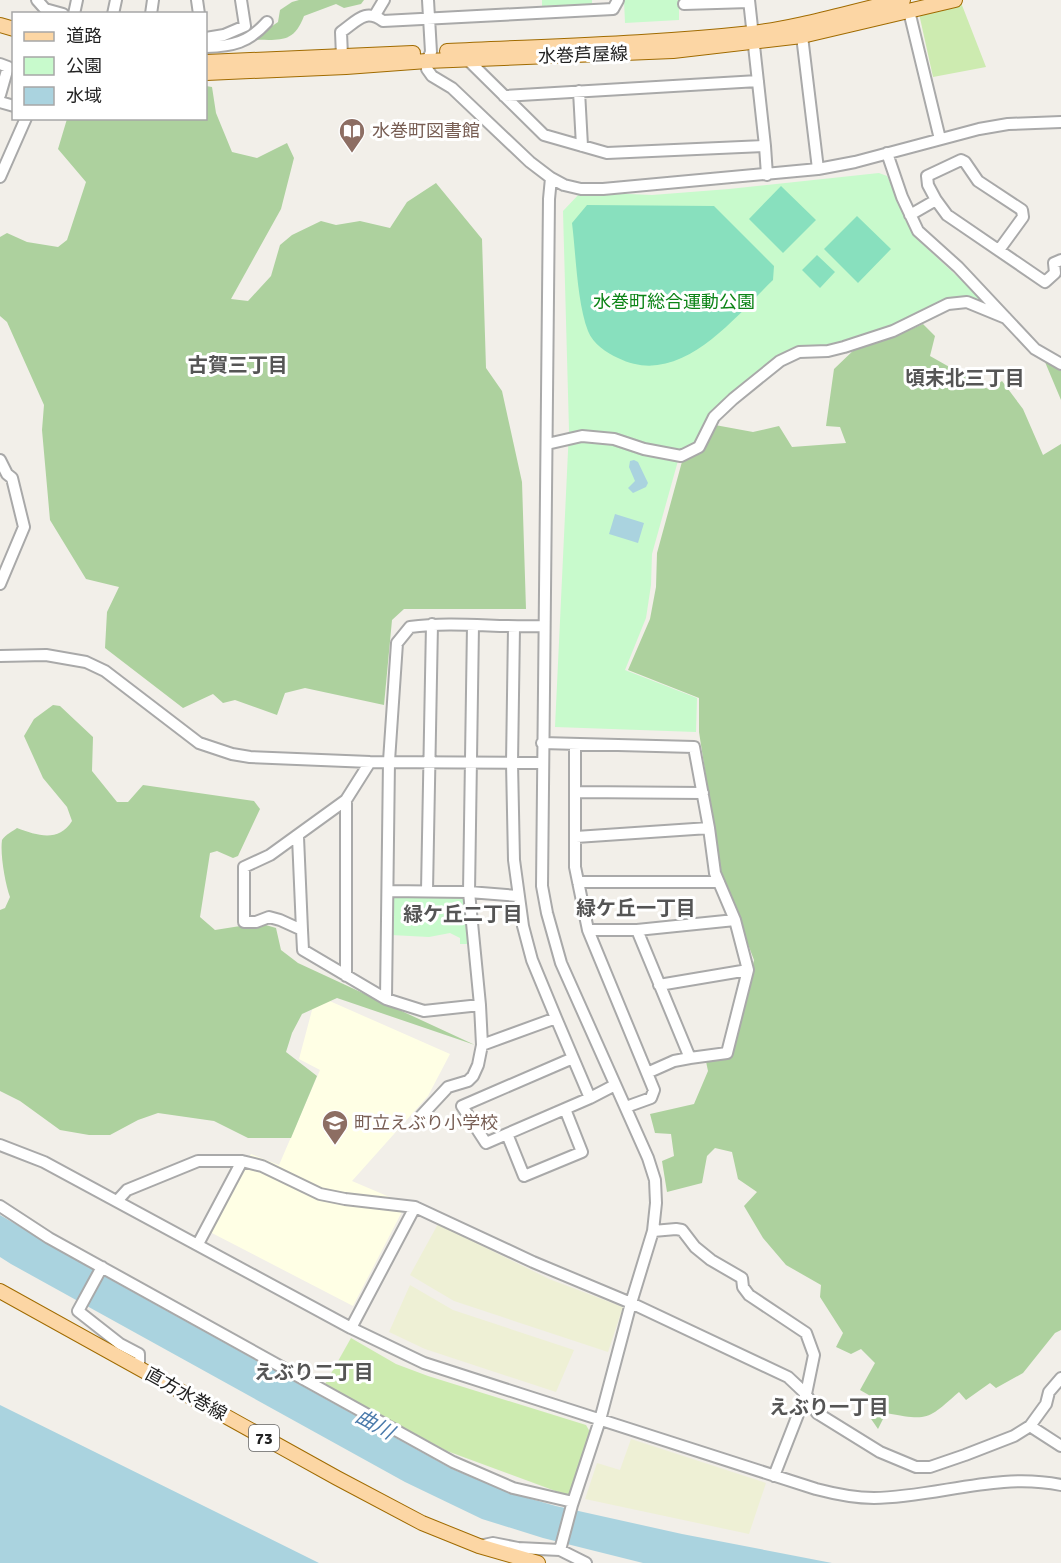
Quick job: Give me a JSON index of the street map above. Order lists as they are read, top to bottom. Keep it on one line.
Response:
{"streets":{"main road":["水巻芦屋線","直方水巻線","73"]},"districts":["古賀三丁目","頃末北三丁目","緑ケ丘一丁目","緑ケ丘二丁目","えぶり二丁目","えぶり一丁目"],"water":["曲川"],"parks":["水巻町総合運動公園"],"places":{"library":["水巻町図書館"],"school or university":["町立えぶり小学校"]},"legend":["道路","公園","水域"]}
